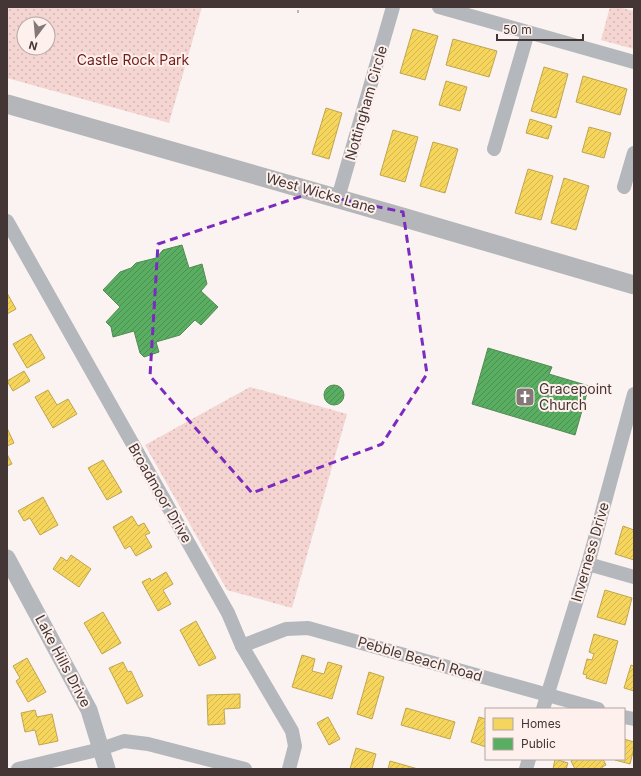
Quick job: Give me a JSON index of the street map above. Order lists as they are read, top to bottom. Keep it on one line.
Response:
{"streets":{"main road":["West Wicks Lane"],"street":["Nottingham Circle","Broadmoor Drive","Inverness Drive","Pebble Beach Road","Lake Hills Drive"]},"crossings":[["Nottingham Circle","West Wicks Lane"],["Broadmoor Drive","Pebble Beach Road"],["Inverness Drive","Pebble Beach Road"]],"parks":["Castle Rock Park"],"places":{"church":["Gracepoint Church"]},"legend":["Homes","Public"],"scale_bar":"50 m","north":"bottom"}
